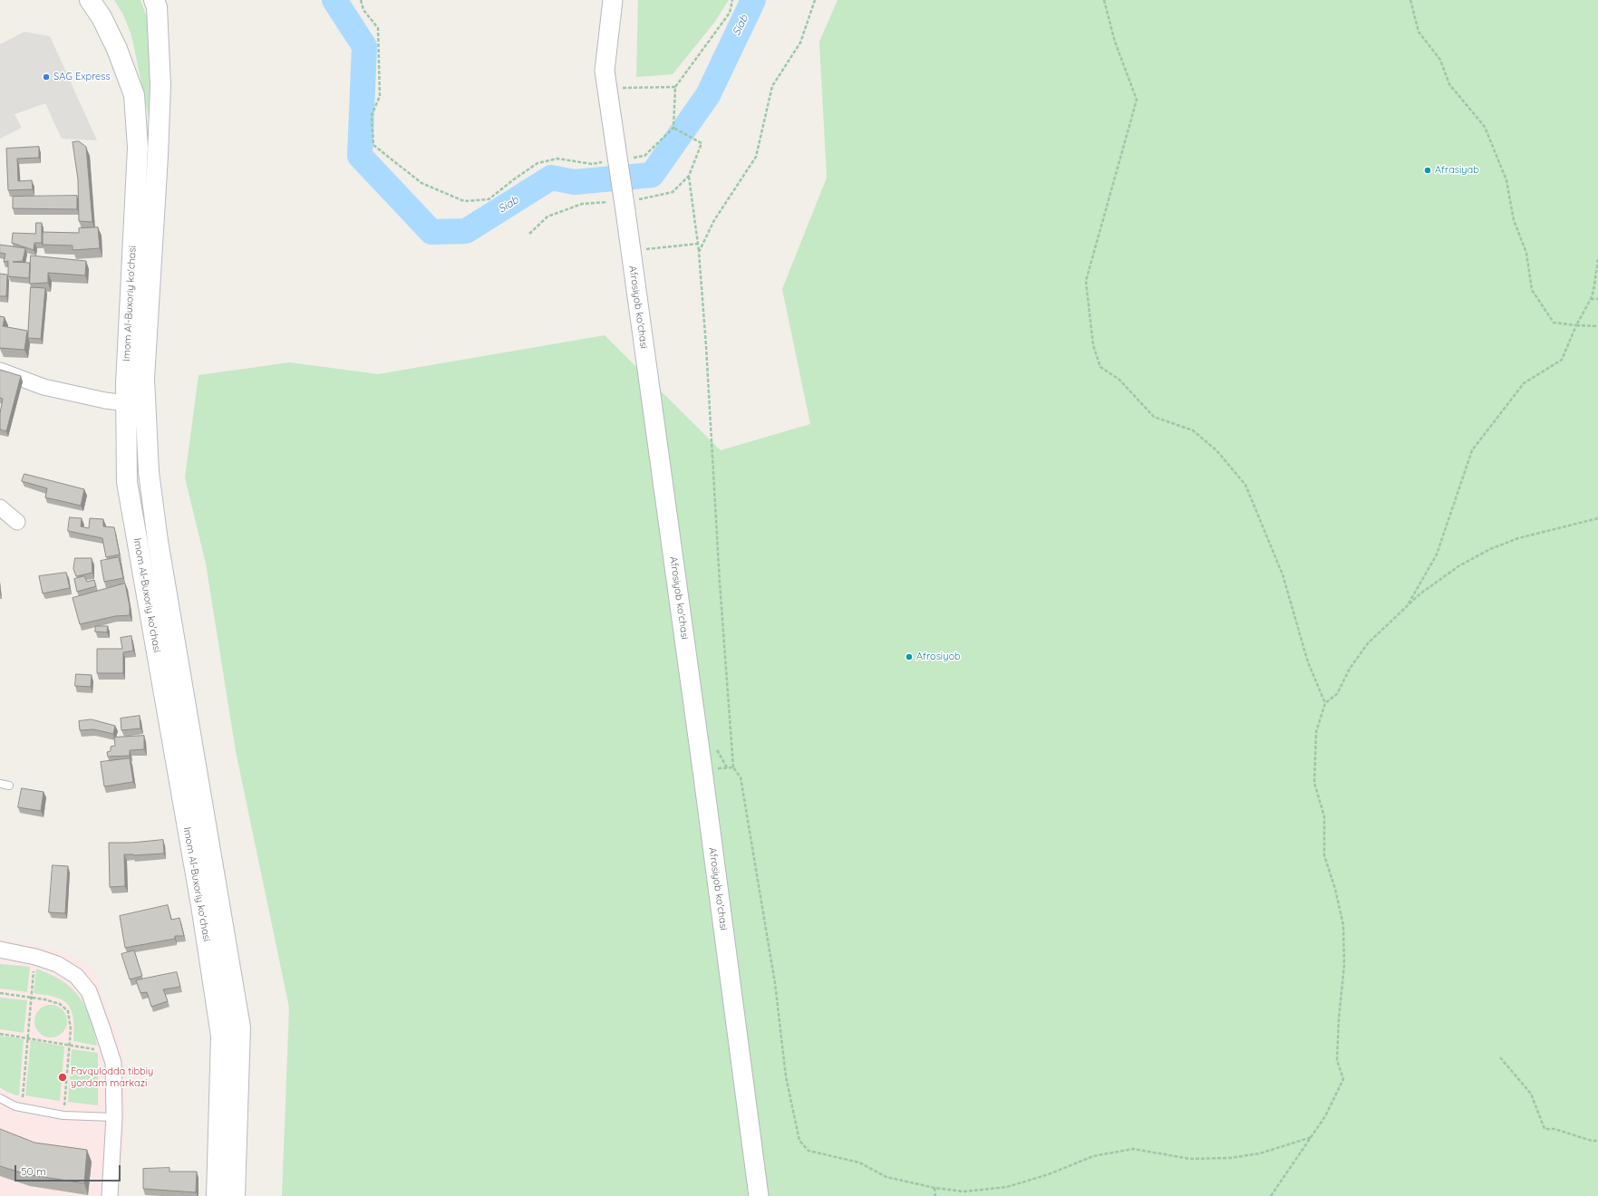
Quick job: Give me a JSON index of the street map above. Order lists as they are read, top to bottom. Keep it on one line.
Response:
{"streets":{"main road":["Imom Al-Buxoriy ko'chasi"],"street":["Afrosiyob ko'chasi"]},"water":["Siab"],"places":["SAG Express","Afrasiyab","Afrosiyob","Favqulodda tibbiy yordam markazi"],"scale_bar":"50 m"}
